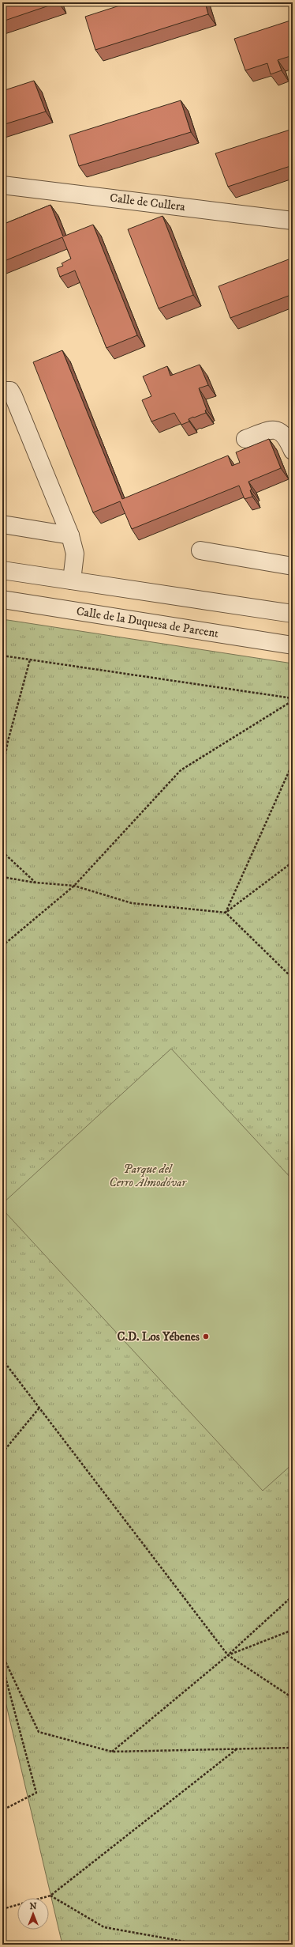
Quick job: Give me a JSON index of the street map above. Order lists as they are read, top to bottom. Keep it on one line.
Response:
{"streets":{"street":["Calle de Cullera","Calle de la Duquesa de Parcent"]},"parks":["Parque del Cerro Almodóvar"],"places":["C.D. Los Yébenes"],"north":"top"}
